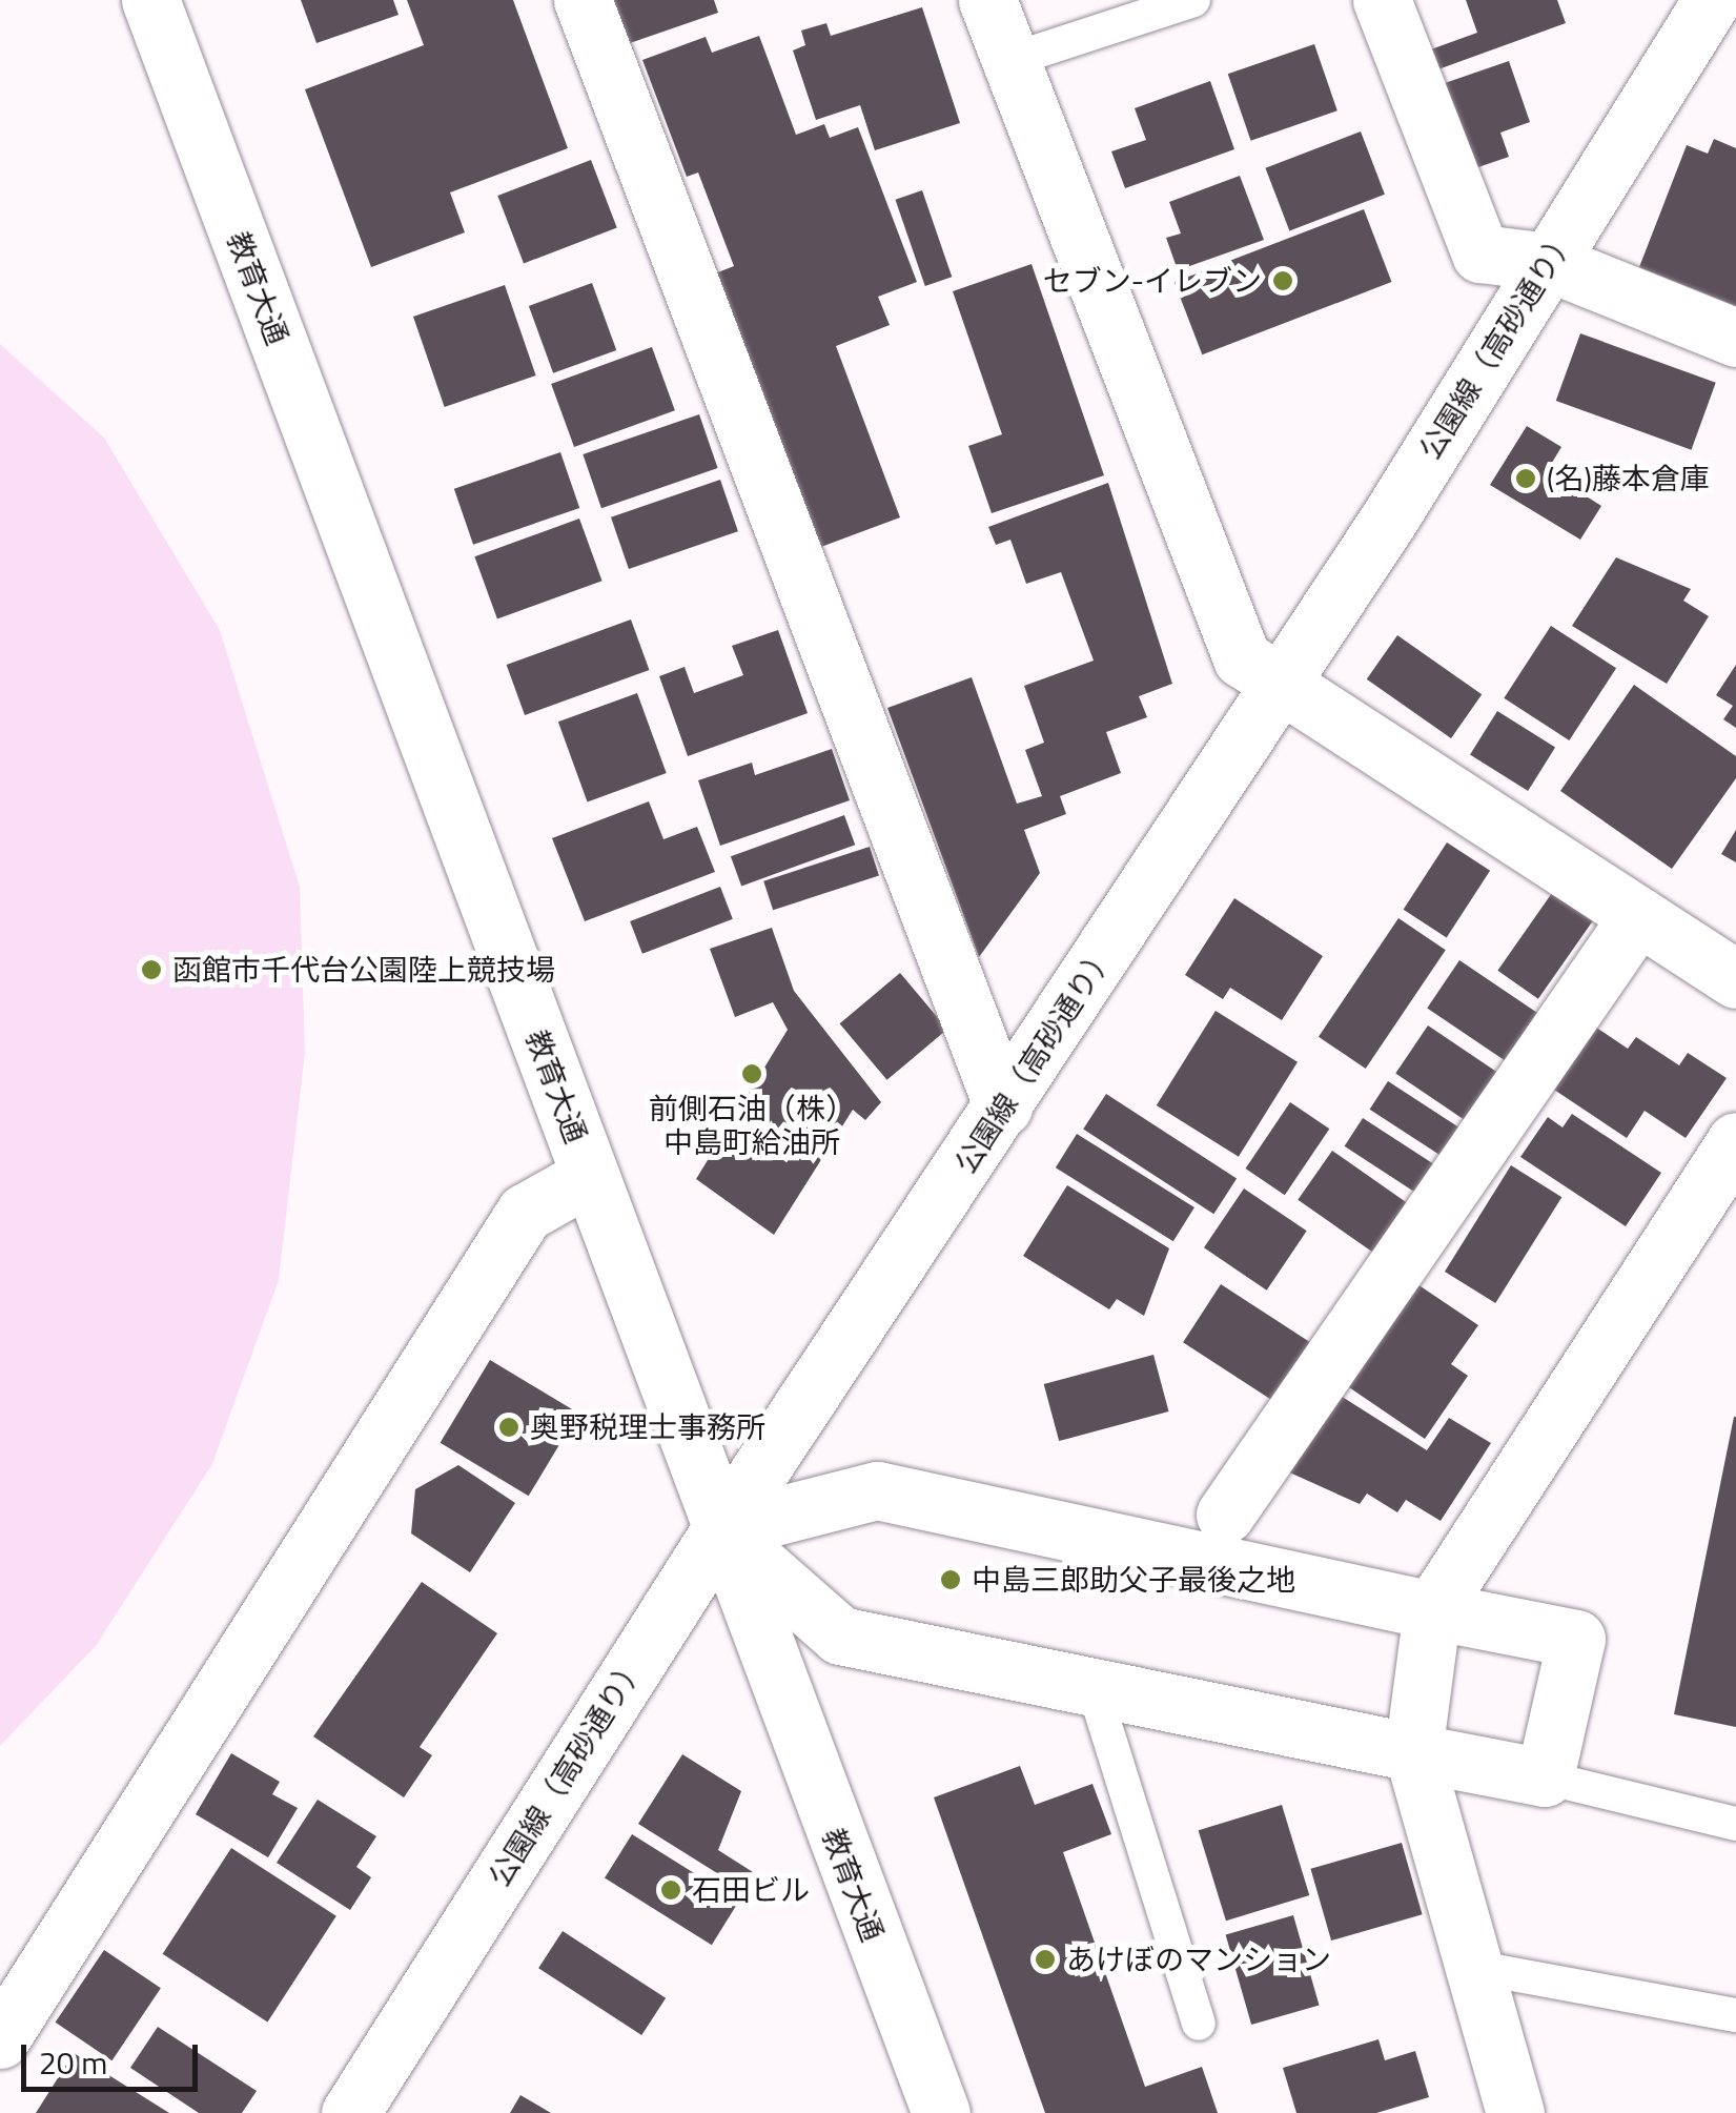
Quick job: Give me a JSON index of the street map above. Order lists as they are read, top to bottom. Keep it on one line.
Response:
{"streets":{"street":["教育大通","公園線（高砂通り）"]},"crossings":[["教育大通","公園線（高砂通り）"]],"places":["セブン-イレブン","(名)藤本倉庫","函館市千代台公園陸上競技場","前側石油（株） 中島町給油所","奥野税理士事務所","中島三郎助父子最後之地","石田ビル","あけぼのマンション"],"scale_bar":"20 m"}
